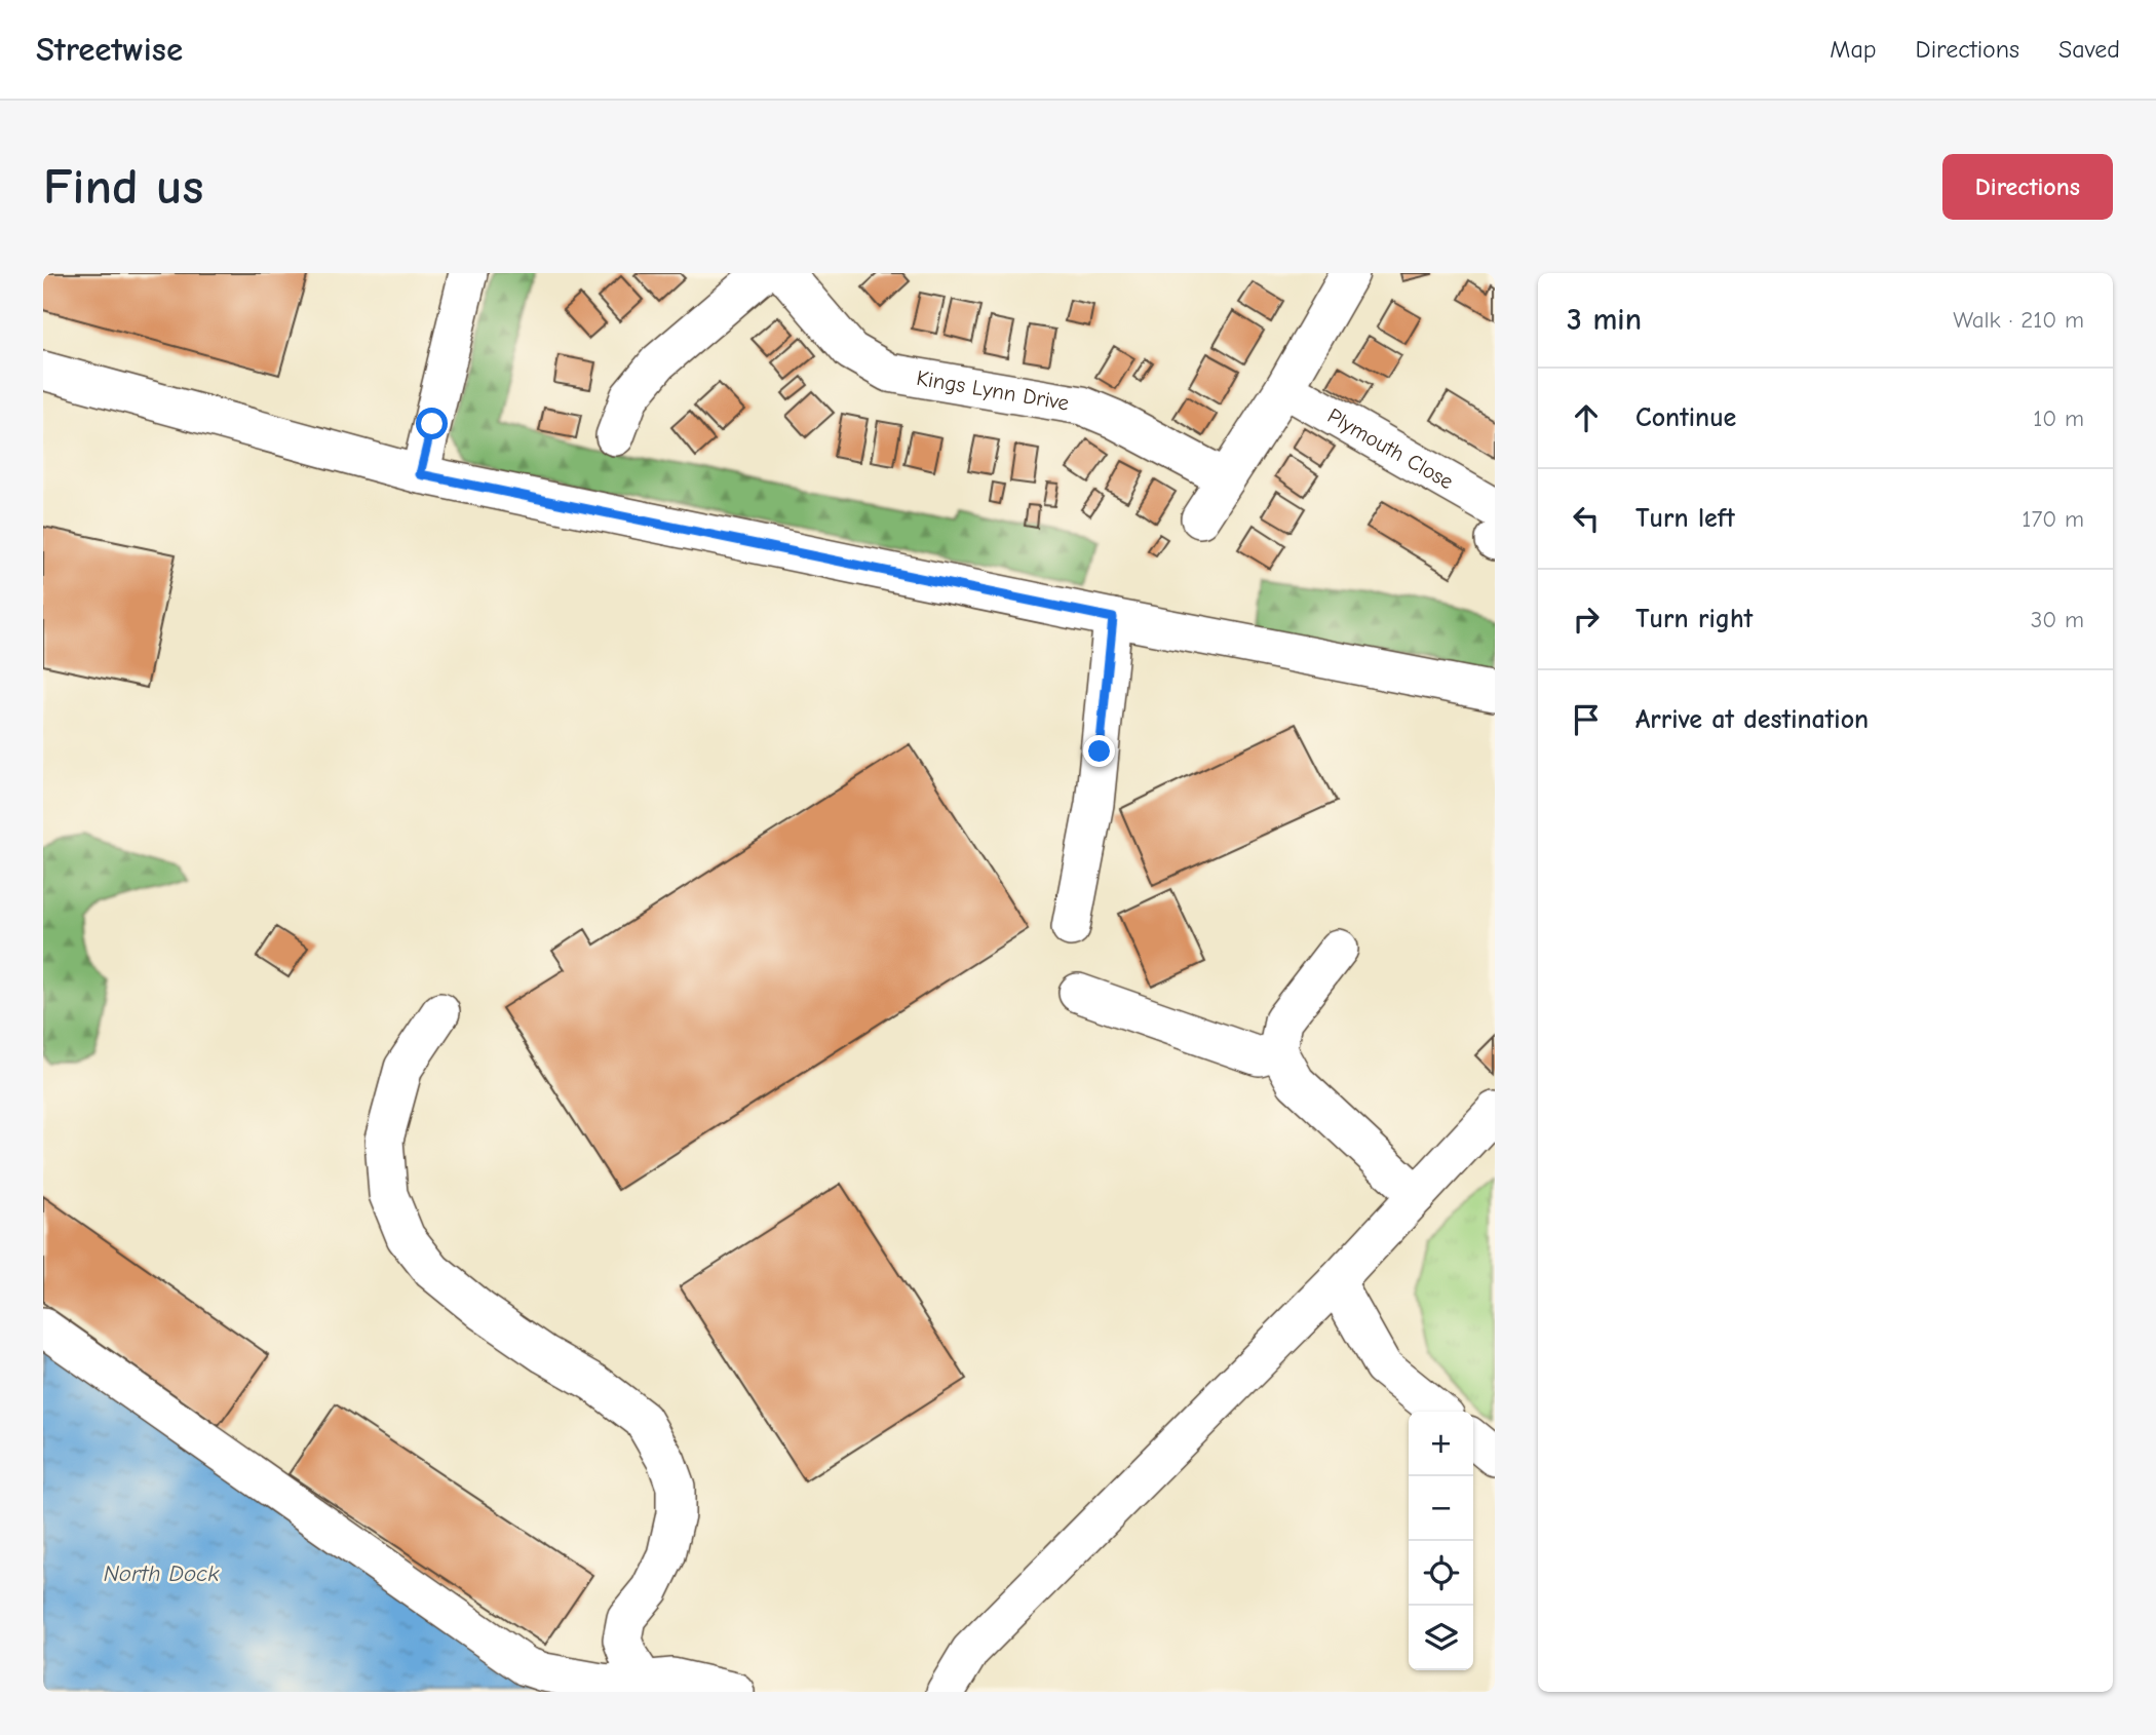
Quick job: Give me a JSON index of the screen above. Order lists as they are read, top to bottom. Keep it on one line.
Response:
{"streets":{"street":["Kings Lynn Drive","Plymouth Close"]},"water":["North Dock"],"page":{"header":"Streetwise","nav":["Map","Directions","Saved"],"buttons":"Directions","title":"Find us","heading":["3 min","Walk · 210 m"],"list":[["Continue","10 m"],["Turn left","170 m"],["Turn right","30 m"],"Arrive at destination"],"map_buttons":["+","−"]}}
